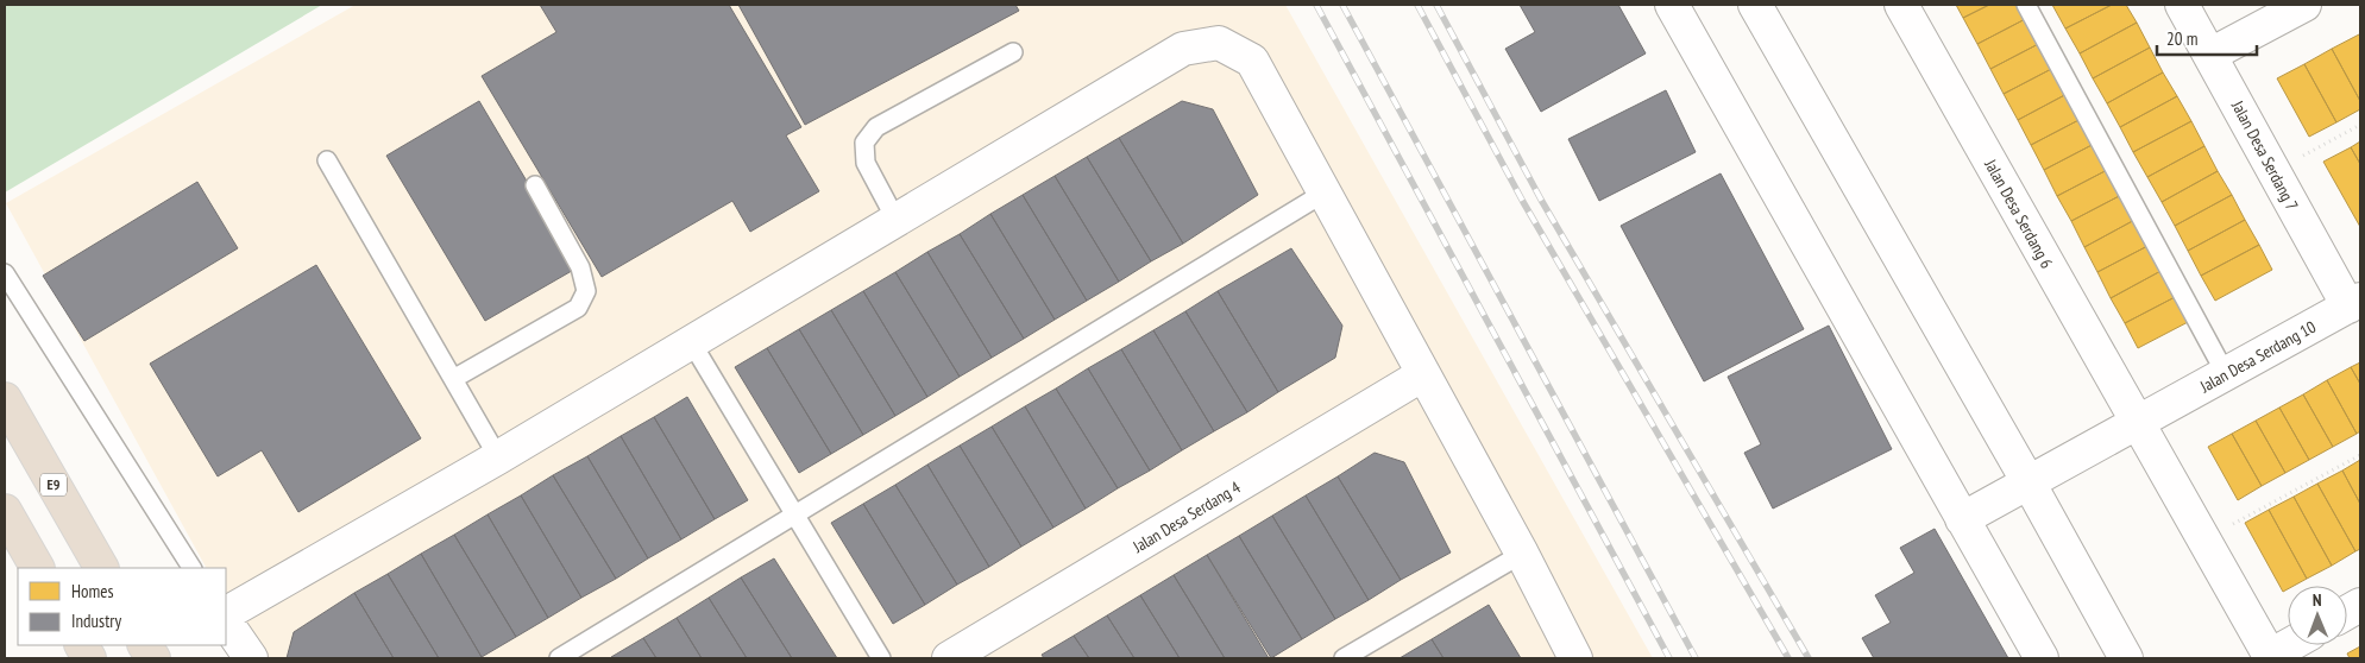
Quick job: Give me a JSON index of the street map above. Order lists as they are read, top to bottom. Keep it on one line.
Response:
{"streets":{"highway":["E9"],"street":["Jalan Desa Serdang 7","Jalan Desa Serdang 6","Jalan Desa Serdang 10","Jalan Desa Serdang 4"]},"crossings":[["Jalan Desa Serdang 7","Jalan Desa Serdang 10"],["Jalan Desa Serdang 6","Jalan Desa Serdang 10"]],"legend":["Homes","Industry"],"scale_bar":"20 m","north":"top"}
